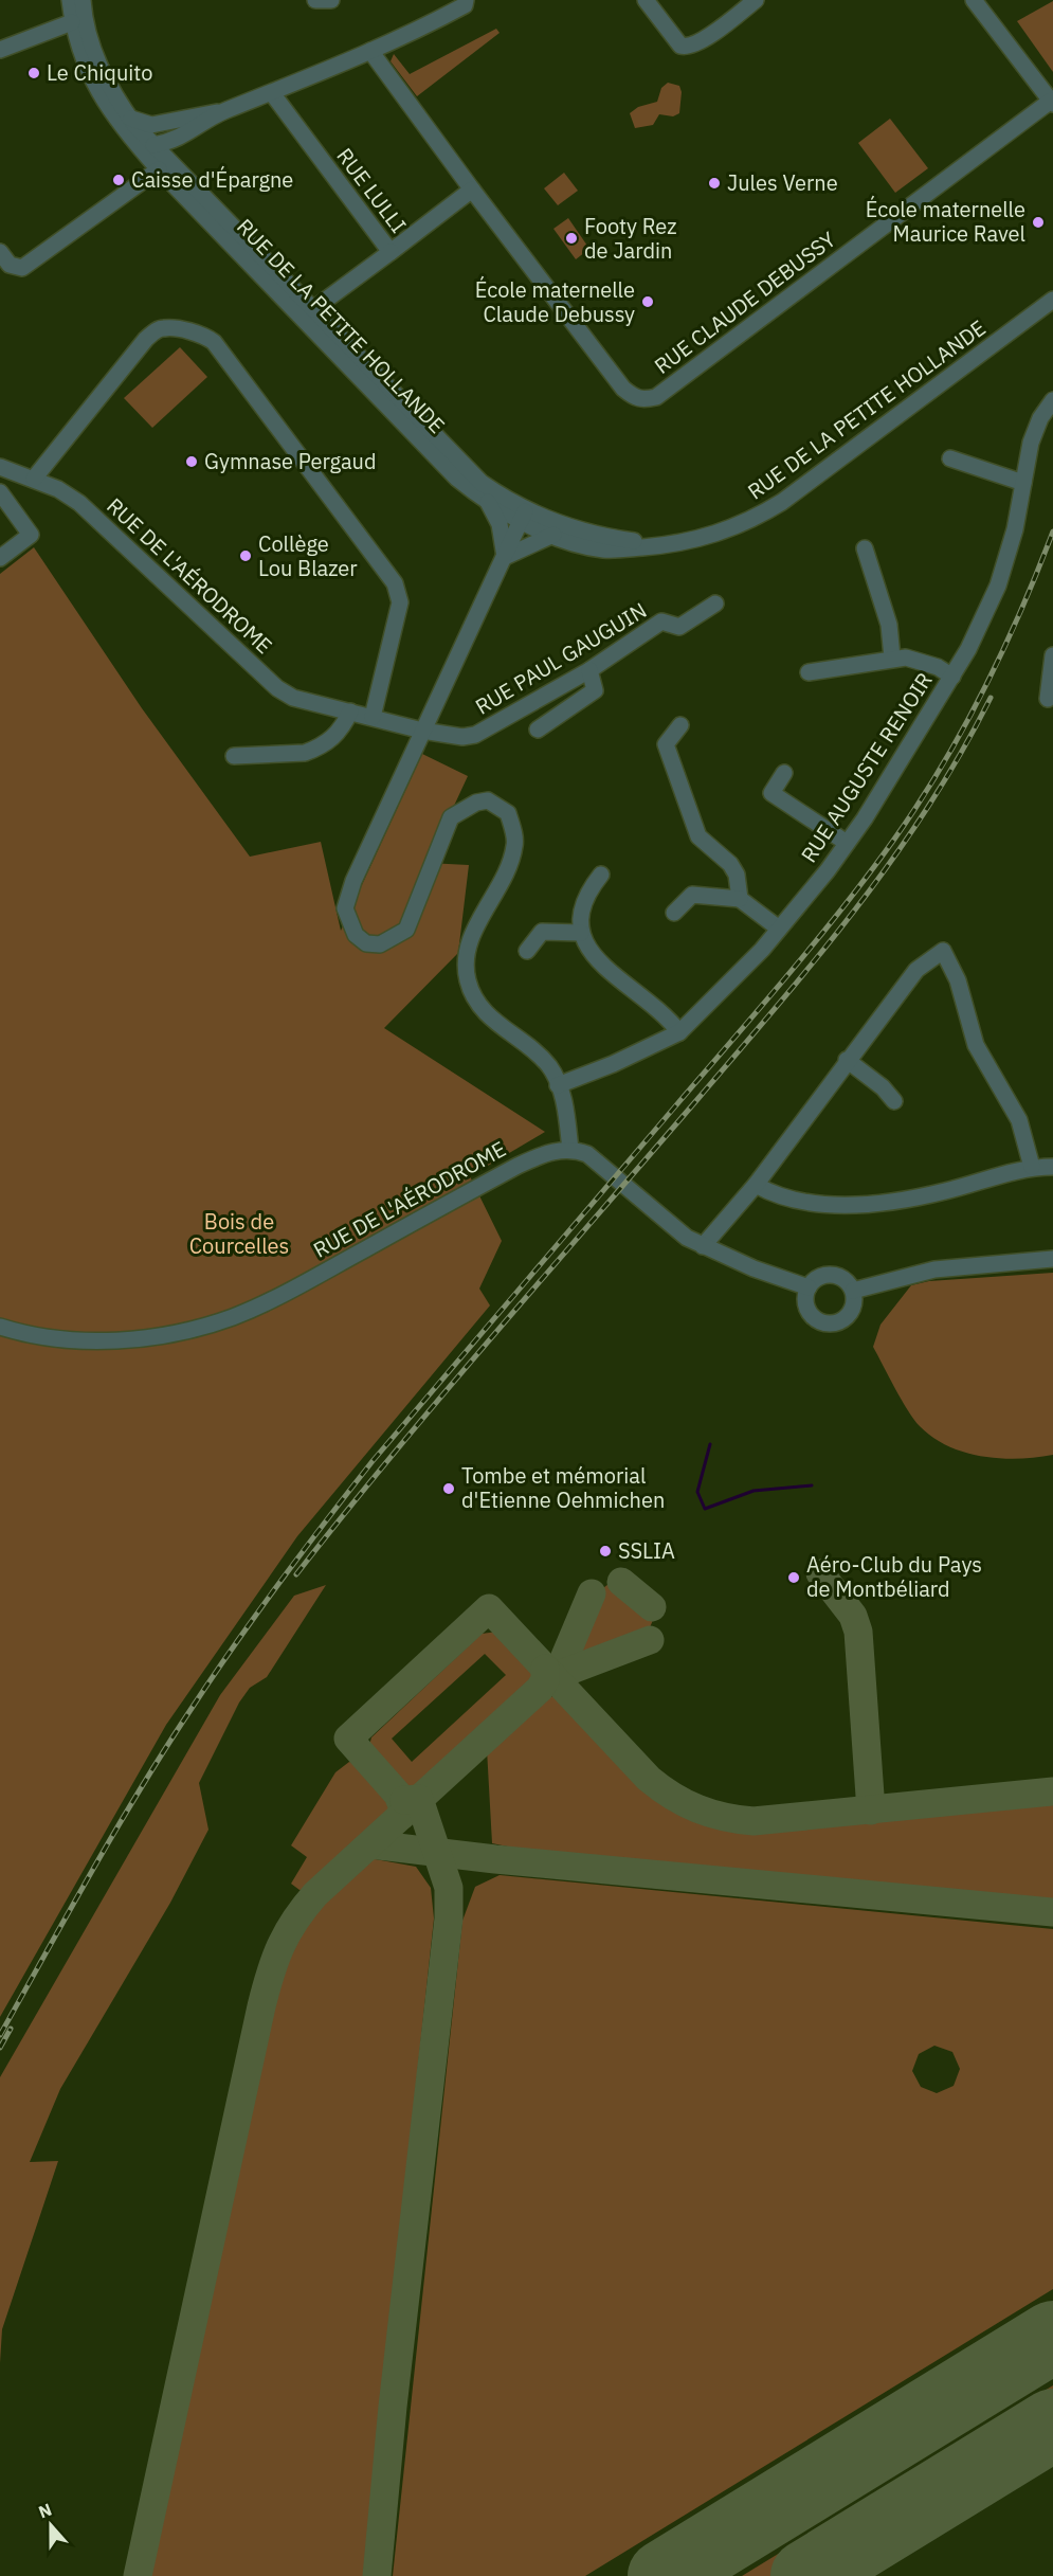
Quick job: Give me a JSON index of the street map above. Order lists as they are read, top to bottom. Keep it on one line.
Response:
{"streets":{"street":["RUE LULLI","RUE CLAUDE DEBUSSY","RUE DE LA PETITE HOLLANDE","RUE DE L'AÉRODROME","RUE PAUL GAUGUIN","RUE AUGUSTE RENOIR"]},"crossings":[["RUE LULLI","RUE CLAUDE DEBUSSY"],["RUE DE LA PETITE HOLLANDE","RUE PAUL GAUGUIN"],["RUE DE L'AÉRODROME","RUE PAUL GAUGUIN"],["RUE PAUL GAUGUIN","RUE AUGUSTE RENOIR"]],"parks":["Bois de Courcelles"],"places":["Le Chiquito","Caisse d'Épargne","Jules Verne","École maternelle Maurice Ravel","Footy Rez de Jardin","École maternelle Claude Debussy","Gymnase Pergaud","Collège Lou Blazer","Tombe et mémorial d'Etienne Oehmichen","SSLIA","Aéro-Club du Pays de Montbéliard"],"north":"top"}
